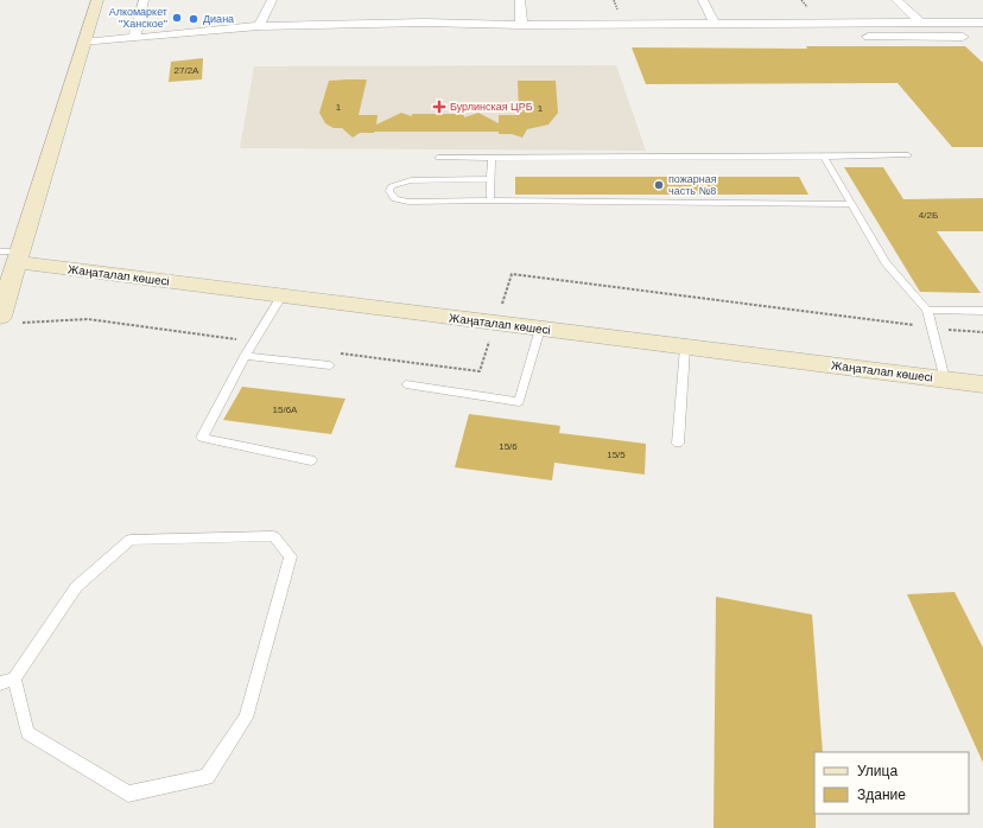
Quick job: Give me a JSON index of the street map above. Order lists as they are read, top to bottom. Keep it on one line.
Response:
{"streets":{"main road":["Жаңаталап көшесі"]},"places":{"other":["Алкомаркет \"Ханское\"","Диана","пожарная часть №8"],"health":["Бурлинская ЦРБ"]},"house_numbers":["27/2А","1","1","4/2Б","15/6А","15/6","15/5"],"legend":["Улица","Здание"]}
